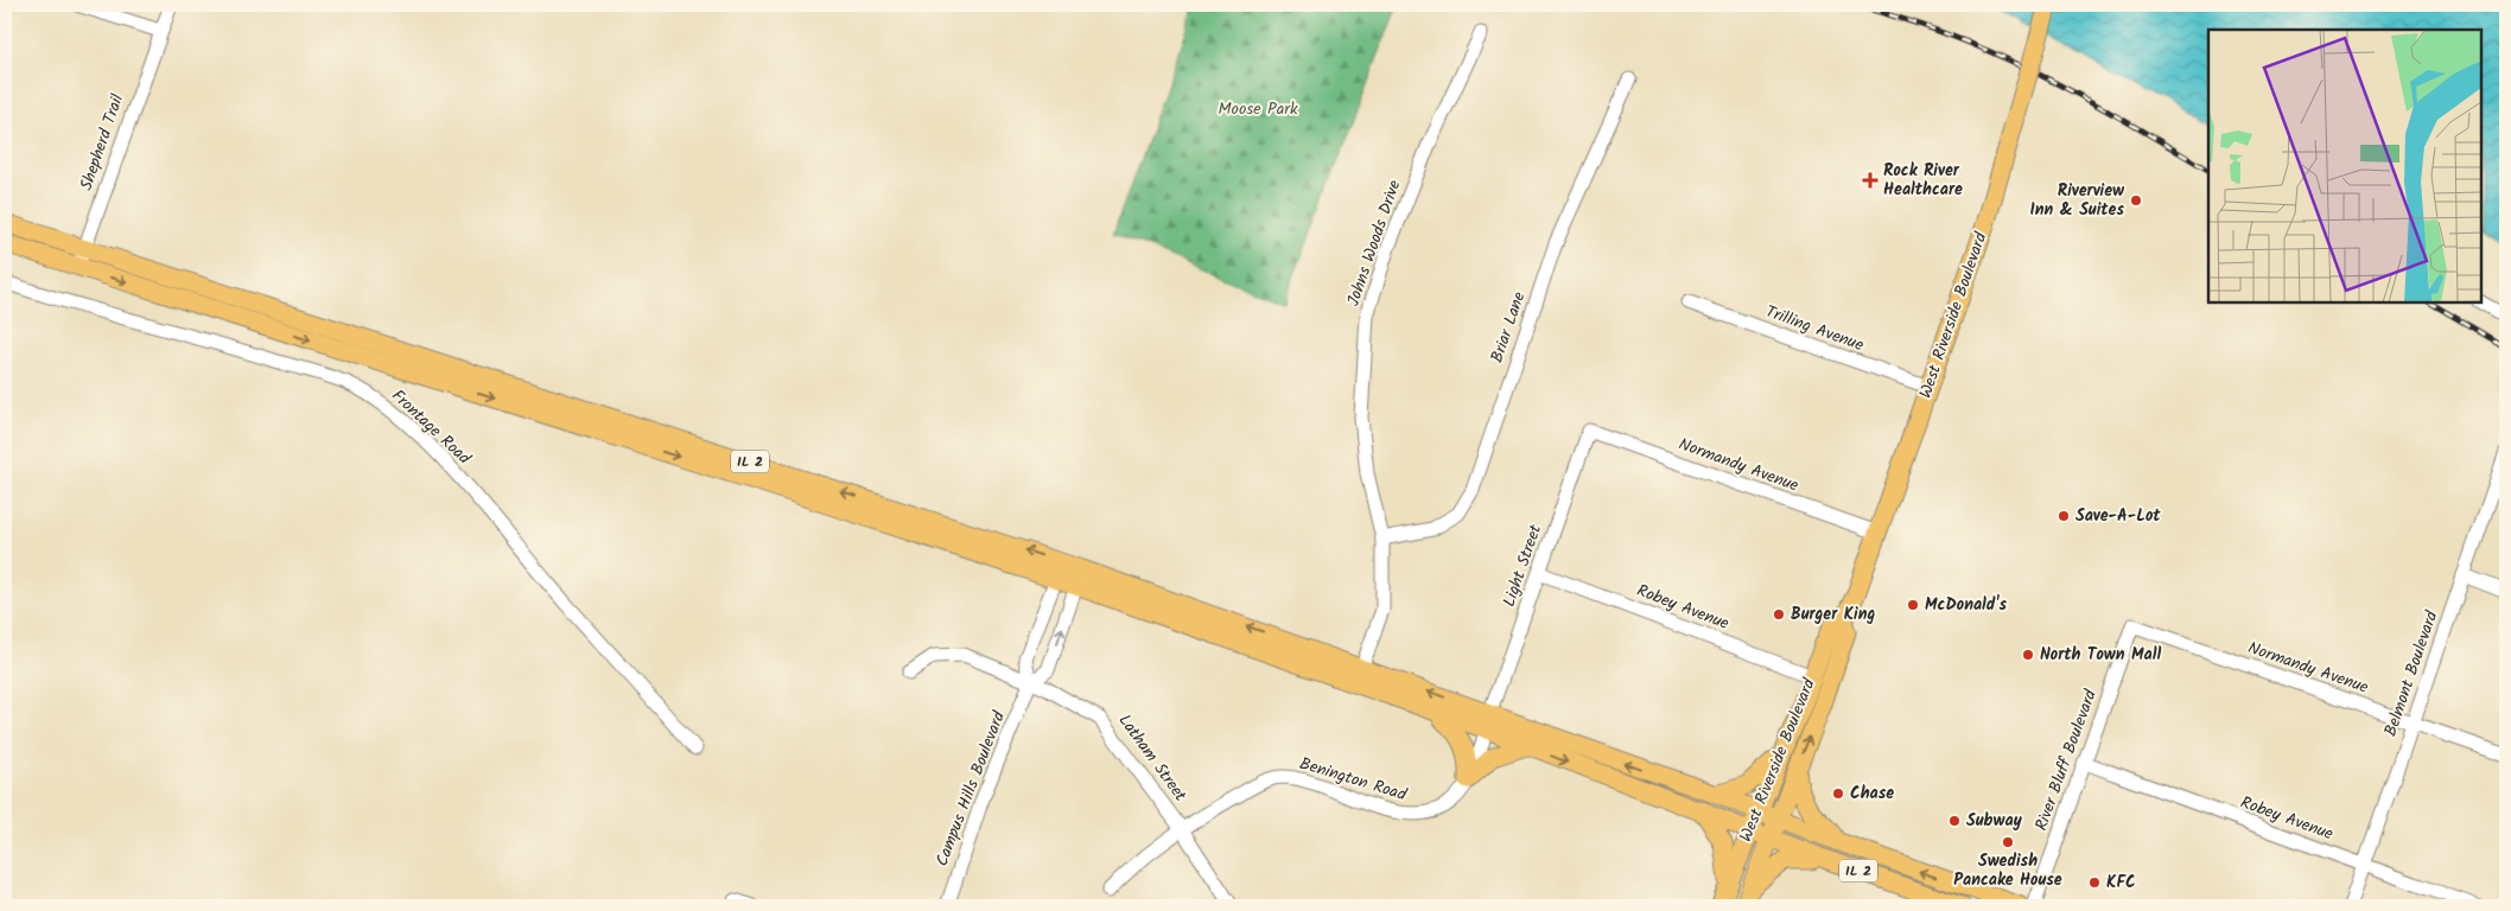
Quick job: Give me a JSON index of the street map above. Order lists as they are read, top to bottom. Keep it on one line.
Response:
{"streets":{"main road":["West Riverside Boulevard","IL 2"],"street":["Shepherd Trail","Johns Woods Drive","Briar Lane","Trilling Avenue","Frontage Road","Normandy Avenue","Light Street","Robey Avenue","Belmont Boulevard","Latham Street","River Bluff Boulevard","Benington Road","Campus Hills Boulevard"]},"crossings":[["Shepherd Trail","IL 2"],["Johns Woods Drive","Briar Lane"],["Johns Woods Drive","IL 2"],["West Riverside Boulevard","Trilling Avenue"],["West Riverside Boulevard","IL 2"],["West Riverside Boulevard","Normandy Avenue"],["West Riverside Boulevard","Robey Avenue"],["IL 2","Light Street"],["IL 2","Benington Road"],["IL 2","Campus Hills Boulevard"],["Normandy Avenue","Light Street"],["Normandy Avenue","Belmont Boulevard"],["Normandy Avenue","River Bluff Boulevard"],["Light Street","Robey Avenue"],["Light Street","Benington Road"],["Robey Avenue","Belmont Boulevard"],["Robey Avenue","River Bluff Boulevard"],["Latham Street","Benington Road"],["Latham Street","Campus Hills Boulevard"]],"parks":["Moose Park"],"places":{"health":["Rock River Healthcare"],"other":["Riverview Inn & Suites","Save-A-Lot","McDonald's","Burger King","North Town Mall","Chase","Subway","Swedish Pancake House","KFC"]}}
